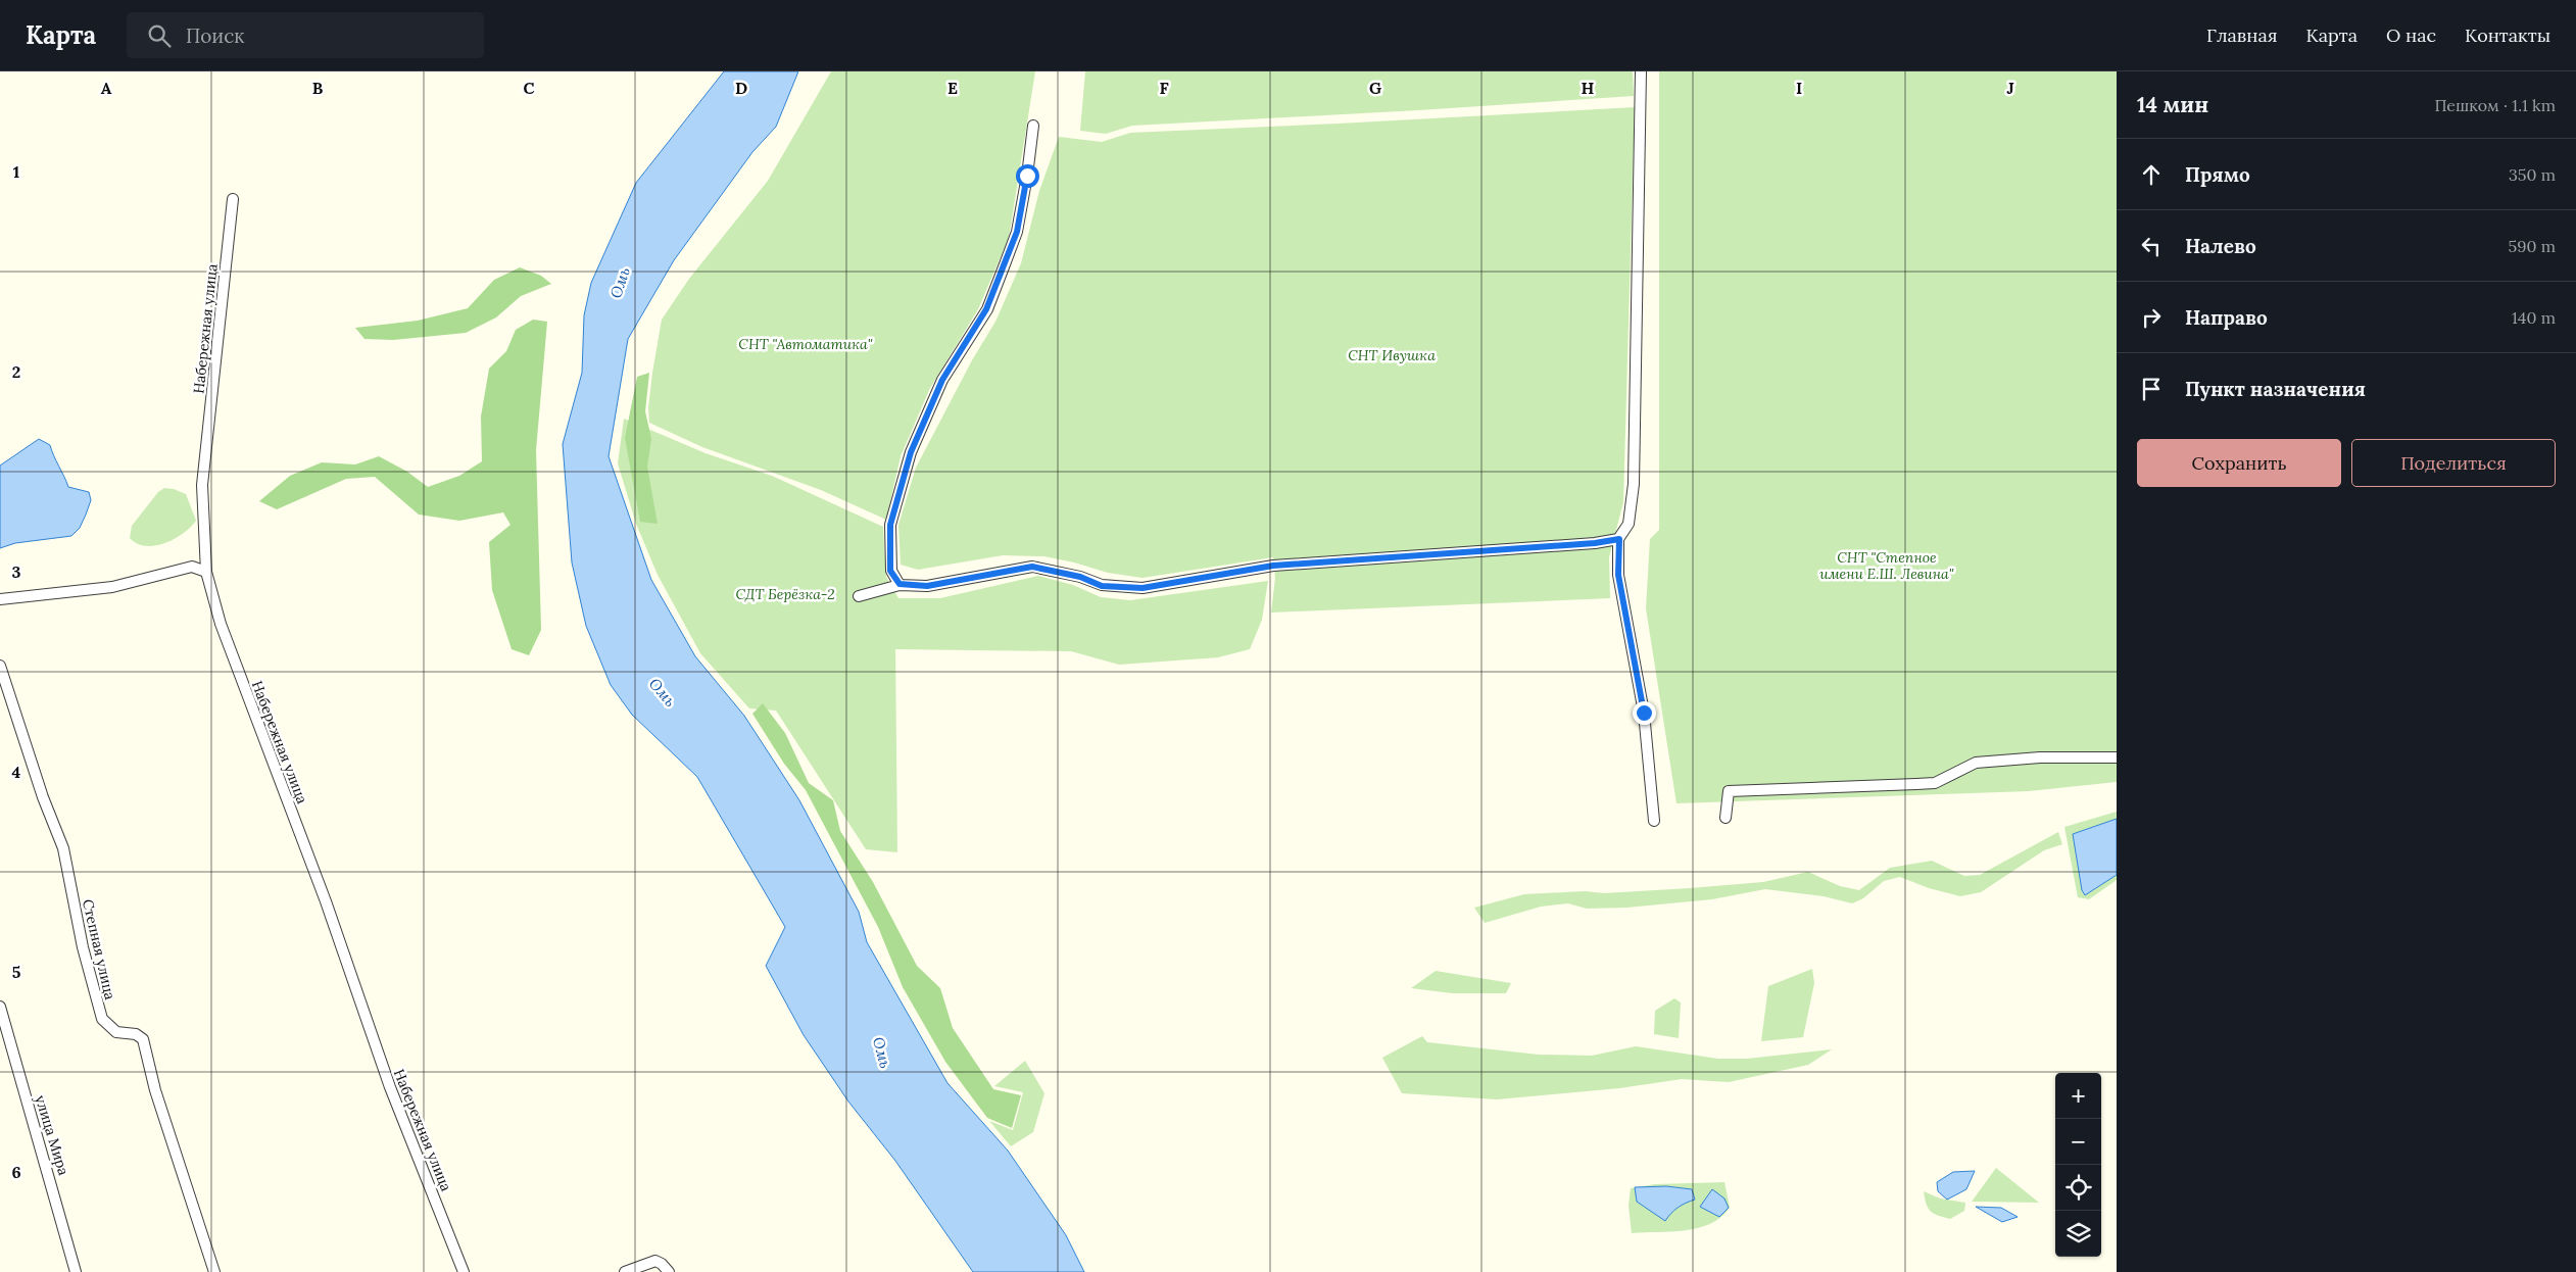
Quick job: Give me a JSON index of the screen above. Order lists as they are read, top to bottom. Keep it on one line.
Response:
{"streets":{"street":["Набережная улица","Степная улица","улица Мира"]},"water":["Омь"],"parks":["СНТ \"Автоматика\"","СНТ Ивушка","СНТ \"Степное имени Е.Ш. Левина\"","СДТ Берёзка-2"],"page":{"header":"Карта","search":"Поиск","nav":["Главная","Карта","О нас","Контакты"],"heading":["14 мин","Пешком · 1.1 km"],"list":[["Прямо","350 m"],["Налево","590 m"],["Направо","140 m"],"Пункт назначения"],"buttons":["Сохранить","Поделиться"],"map_buttons":["+","−"]},"grid":{"columns":["A","B","C","D","E","F","G","H","I","J"],"rows":["1","2","3","4","5","6"]}}
